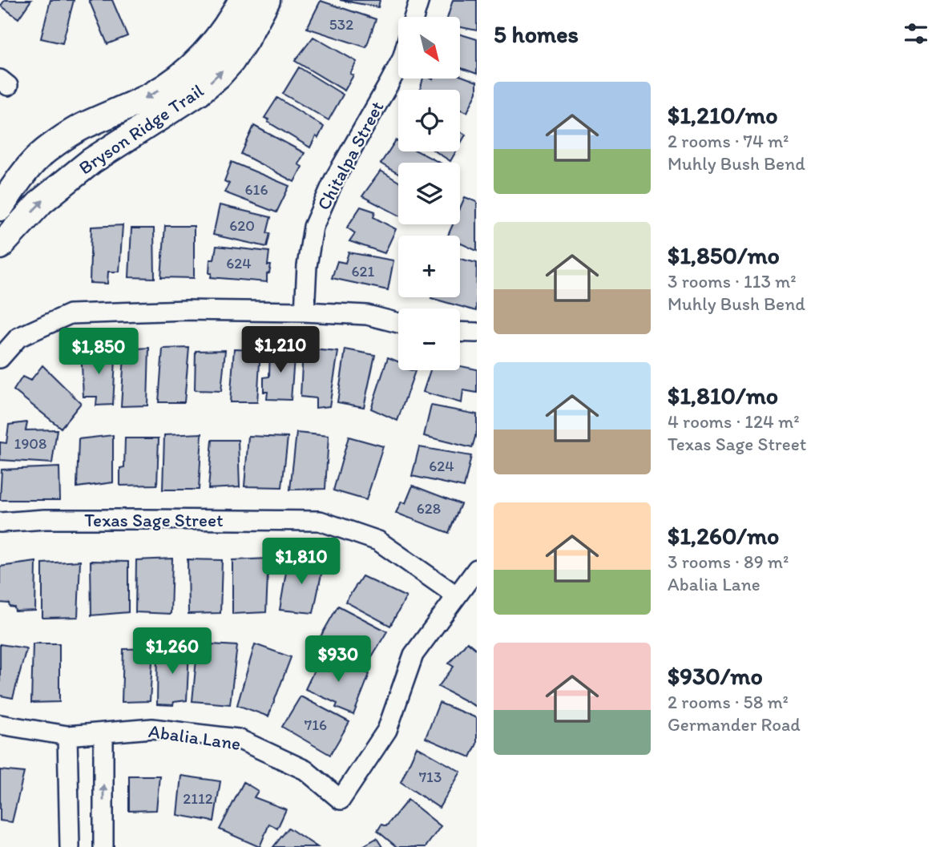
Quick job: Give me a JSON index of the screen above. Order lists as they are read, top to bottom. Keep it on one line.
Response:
{"streets":{"street":["Bryson Ridge Trail","Chitalpa Street","Texas Sage Street","Abalia Lane"]},"crossings":[["Texas Sage Street","Abalia Lane"]],"house_numbers":["532","616","620","624","621","1908","624","628","716","713","2112"],"north":"bottom right","page":{"heading":"5 homes","map_buttons":["+","−"],"list":[{"name":"$1,210/mo","note":"2 rooms · 74 m² · Muhly Bush Bend"},{"name":"$1,850/mo","note":"3 rooms · 113 m² · Muhly Bush Bend"},{"name":"$1,810/mo","note":"4 rooms · 124 m² · Texas Sage Street"},{"name":"$1,260/mo","note":"3 rooms · 89 m² · Abalia Lane"},{"name":"$930/mo","note":"2 rooms · 58 m² · Germander Road"}],"price":["$1,210","$1,850","$1,810","$1,260","$930"]}}
